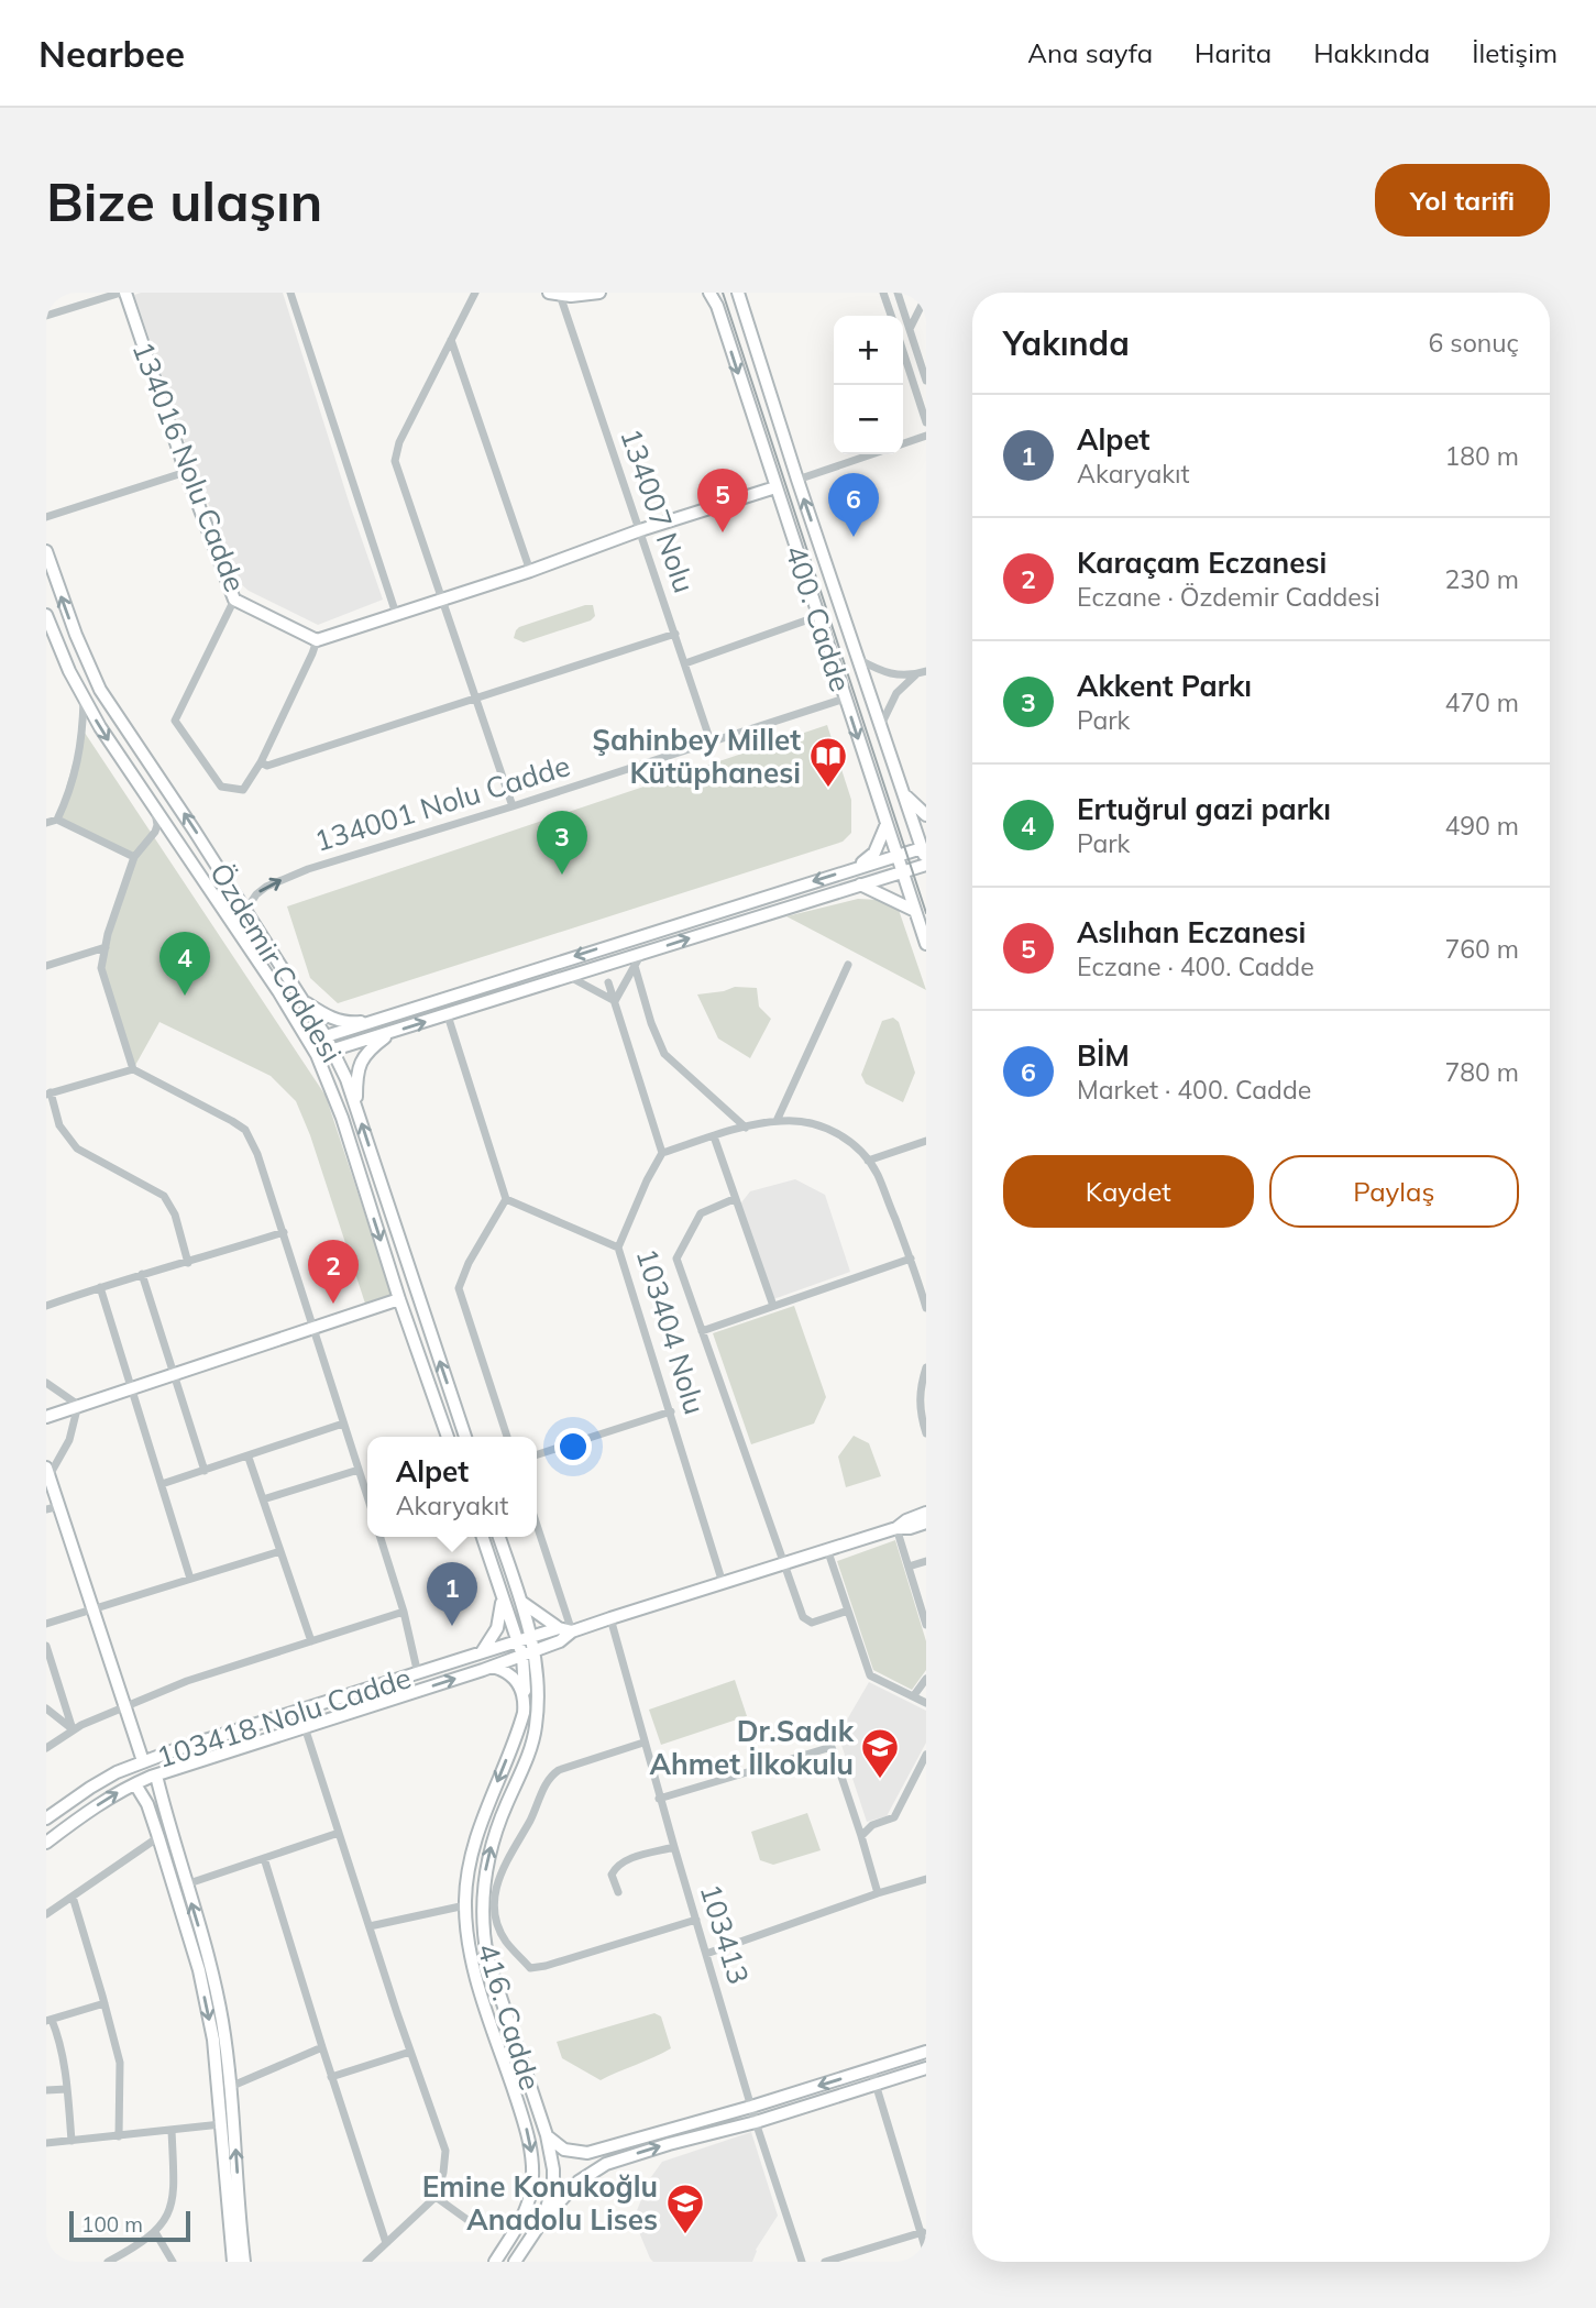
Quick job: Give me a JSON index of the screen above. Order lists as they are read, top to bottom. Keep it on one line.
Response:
{"streets":{"main road":["134016 Nolu Cadde","400. Cadde","Özdemir Caddesi","103418 Nolu Cadde","416. Cadde"],"street":["134007 Nolu","134001 Nolu Cadde","103404 Nolu","103413"]},"crossings":[["134007 Nolu","134001 Nolu Cadde"],["400. Cadde","134001 Nolu Cadde"],["134001 Nolu Cadde","Özdemir Caddesi"],["103418 Nolu Cadde","416. Cadde"],["103413","416. Cadde"]],"one_way":["134001 Nolu Cadde"],"places":{"library":["Şahinbey Millet Kütüphanesi"],"school or university":["Dr.Sadık Ahmet İlkokulu","Emine Konukoğlu Anadolu Lises"]},"scale_bar":"100 m","page":{"header":"Nearbee","nav":["Ana sayfa","Harita","Hakkında","İletişim"],"buttons":["Yol tarifi",["Kaydet","Paylaş"]],"title":"Bize ulaşın","heading":["Yakında","6 sonuç"],"map_buttons":["+","−"],"list":[{"mark":"1","name":"Alpet","note":"Akaryakıt","value":"180 m"},{"mark":"2","name":"Karaçam Eczanesi","note":"Eczane · Özdemir Caddesi","value":"230 m"},{"mark":"3","name":"Akkent Parkı","note":"Park","value":"470 m"},{"mark":"4","name":"Ertuğrul gazi parkı","note":"Park","value":"490 m"},{"mark":"5","name":"Aslıhan Eczanesi","note":"Eczane · 400. Cadde","value":"760 m"},{"mark":"6","name":"BİM","note":"Market · 400. Cadde","value":"780 m"}],"pins":["5","6","3","4","2","1"],"popup":["Alpet","Akaryakıt"],"scale":"100 m"}}
